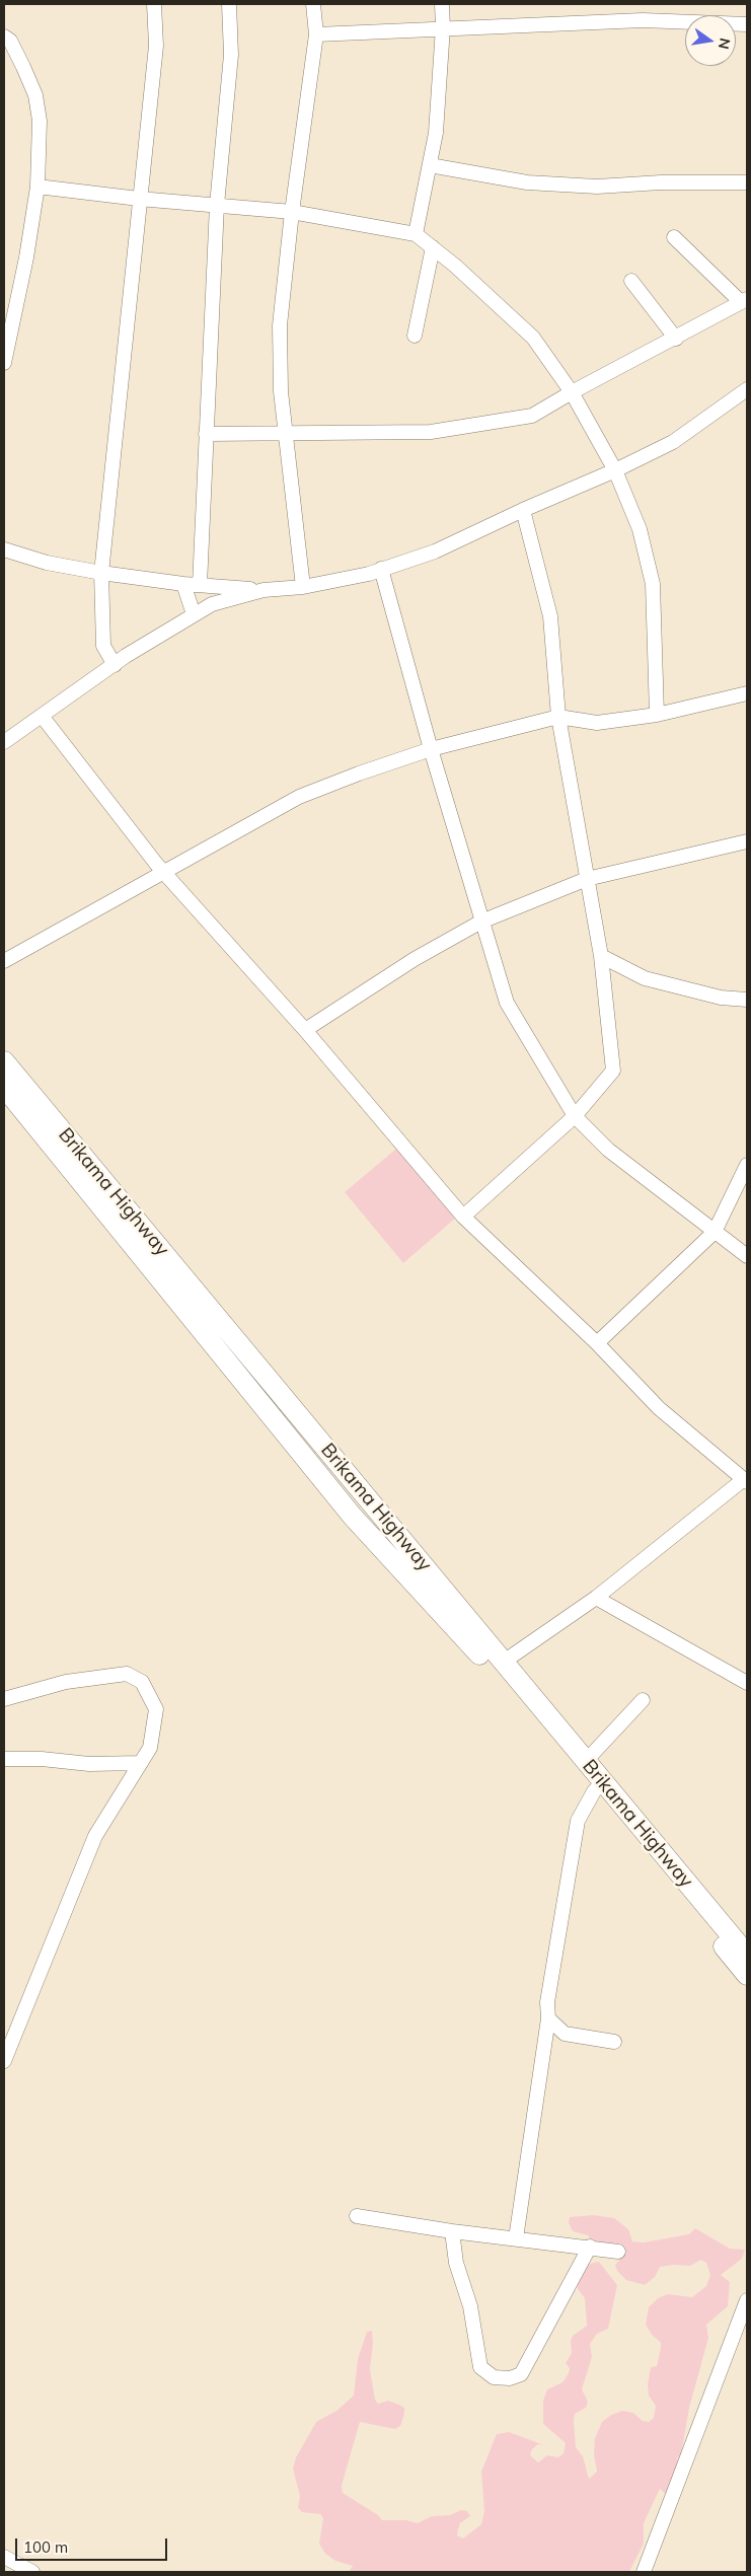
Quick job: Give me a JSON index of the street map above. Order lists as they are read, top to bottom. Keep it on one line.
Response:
{"streets":{"highway":["Brikama Highway"]},"scale_bar":"100 m","north":"right"}
